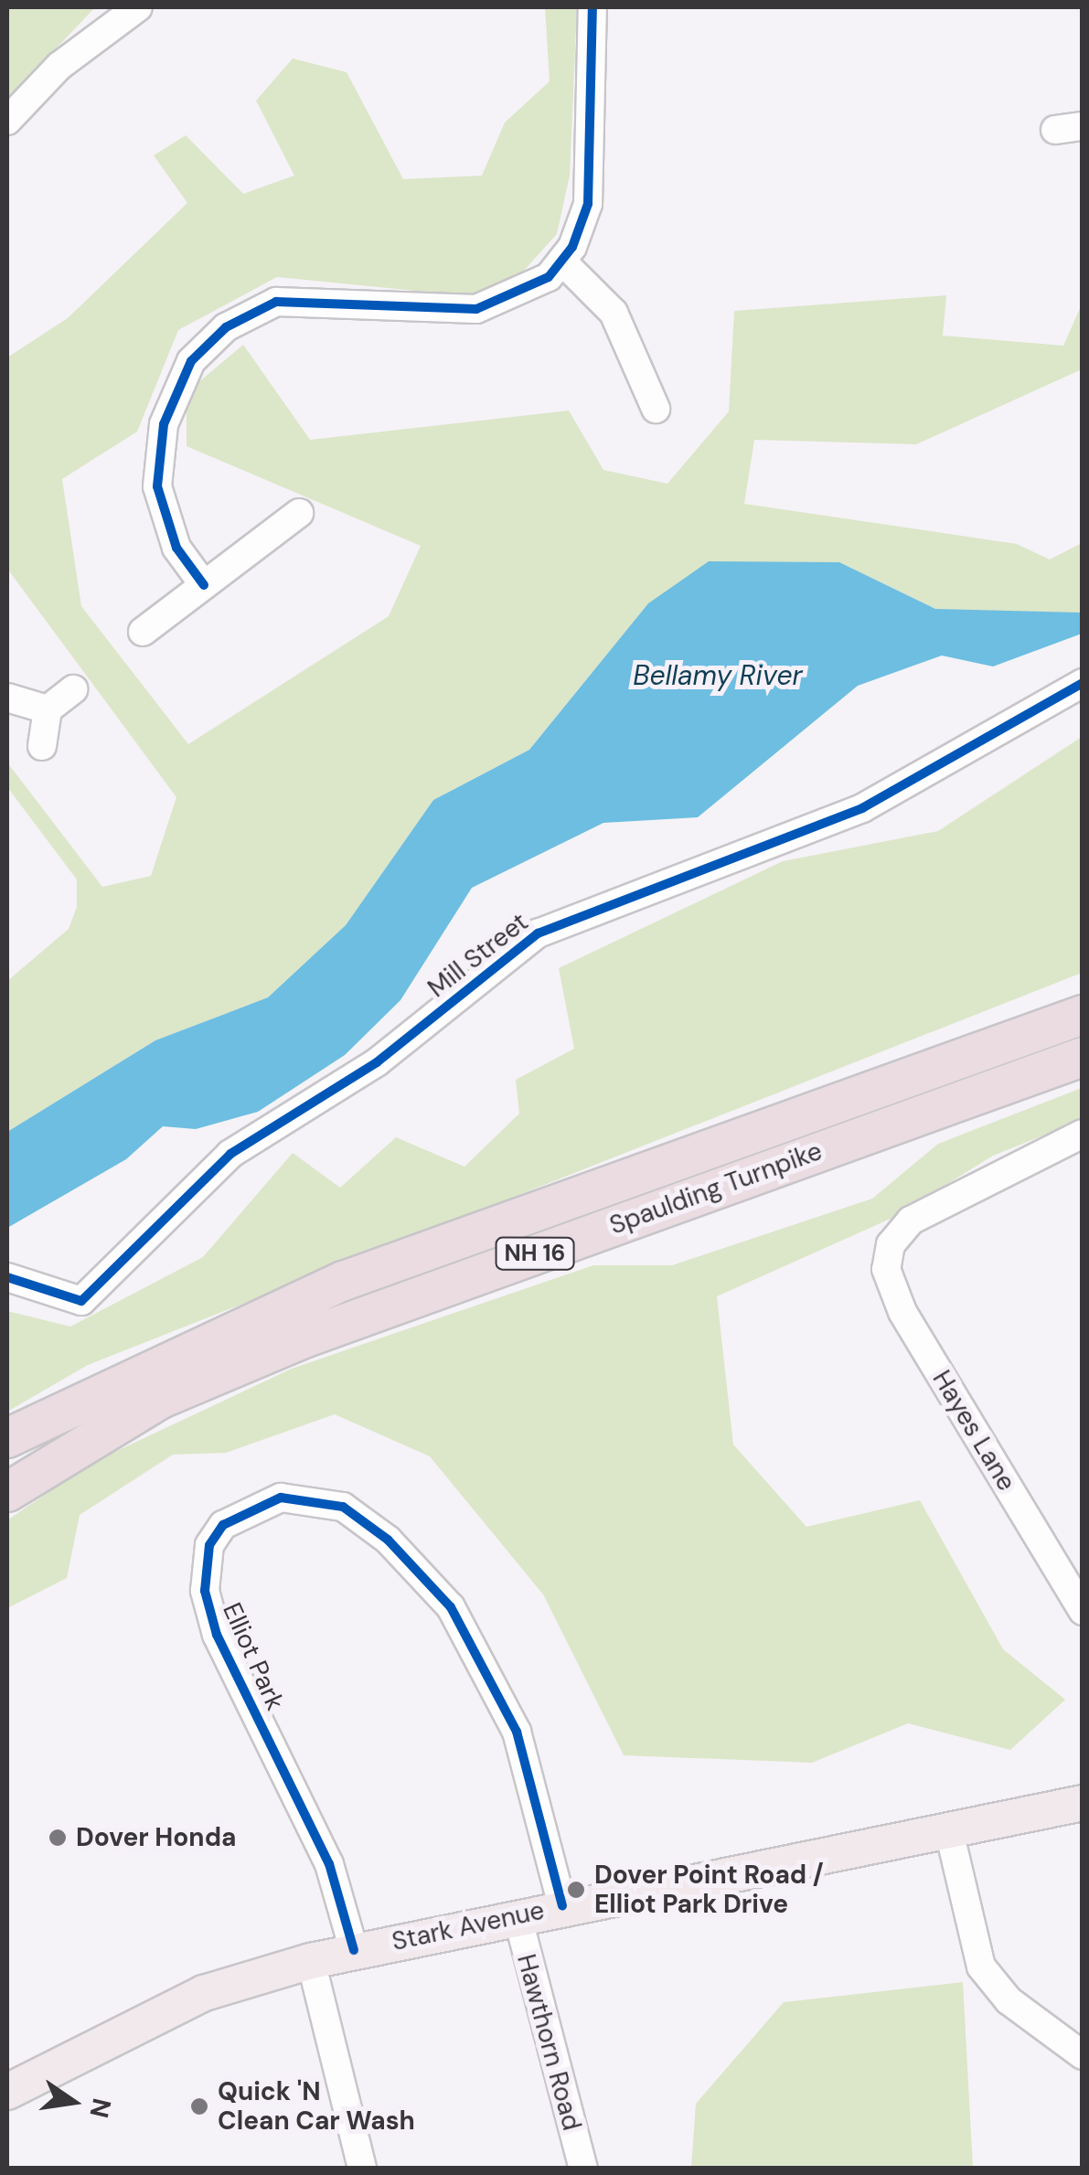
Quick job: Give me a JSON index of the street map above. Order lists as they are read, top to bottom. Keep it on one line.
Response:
{"streets":{"highway":["Spaulding Turnpike","NH 16"],"main road":["Stark Avenue"],"street":["Mill Street","Hayes Lane","Elliot Park","Hawthorn Road"]},"crossings":[["Elliot Park","Stark Avenue"],["Stark Avenue","Hawthorn Road"]],"water":["Bellamy River"],"places":["Dover Honda","Dover Point Road / Elliot Park Drive","Quick 'N Clean Car Wash"],"north":"right"}
